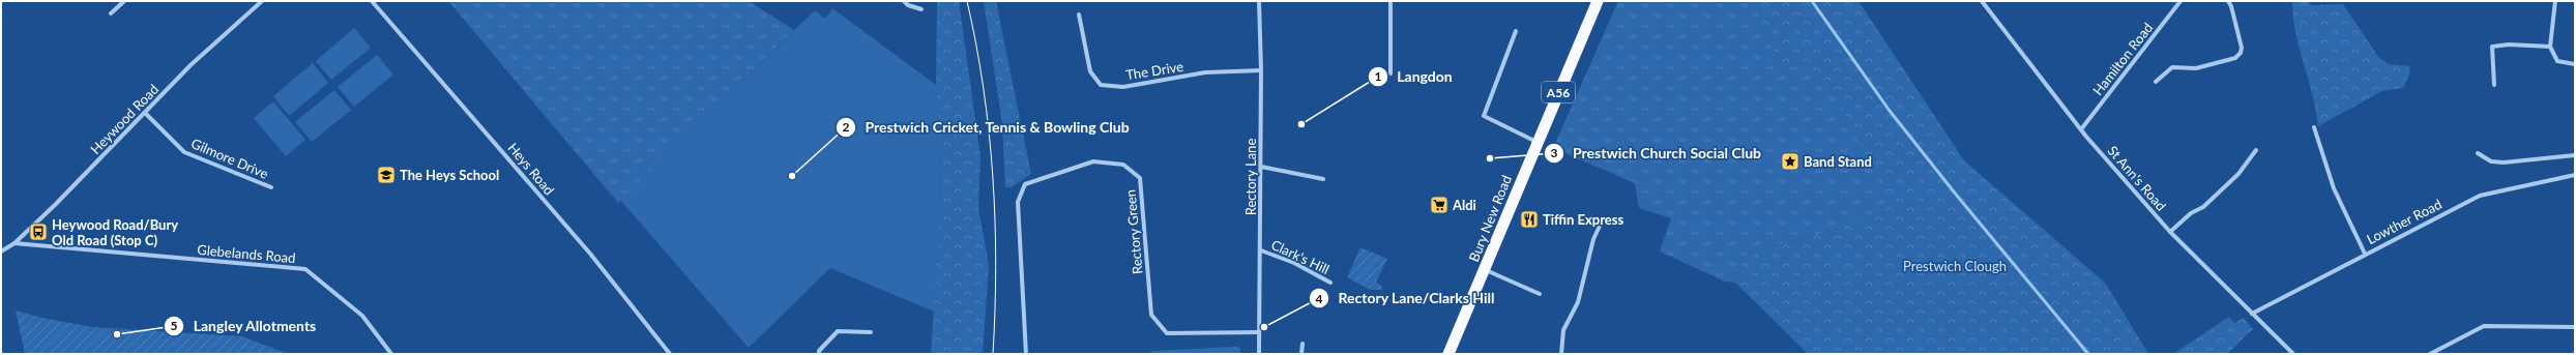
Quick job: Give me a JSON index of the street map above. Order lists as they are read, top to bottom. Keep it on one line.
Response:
{"streets":{"highway":["A56","Bury New Road"],"street":["Hamilton Road","The Drive","Heywood Road","Gilmore Drive","Heys Road","Rectory Lane","St Ann's Road","Lowther Road","Rectory Green","Glebelands Road","Clark's Hill"]},"crossings":[["Hamilton Road","St Ann's Road"],["The Drive","Rectory Lane"],["Heywood Road","Gilmore Drive"],["Heywood Road","Glebelands Road"],["Rectory Lane","Rectory Green"],["Rectory Lane","Clark's Hill"],["St Ann's Road","Lowther Road"]],"parks":["Prestwich Clough"],"places":{"other":["Langdon","Prestwich Church Social Club","Prestwich Cricket, Tennis & Bowling Club","Rectory Lane/Clarks Hill","Langley Allotments"],"place":["Band Stand"],"school or university":["The Heys School"],"supermarket":["Aldi"],"restaurant":["Tiffin Express"],"bus stop":["Heywood Road/Bury Old Road (Stop C)"]}}
